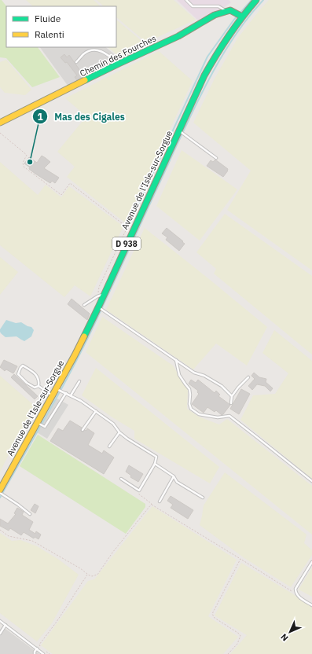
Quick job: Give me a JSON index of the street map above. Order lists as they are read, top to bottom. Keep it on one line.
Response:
{"streets":{"main road":["Chemin des Fourches","Avenue de l'Isle-sur-Sorgue","D 938"]},"places":["Mas des Cigales"],"legend":["Fluide","Ralenti"],"north":"bottom left"}
